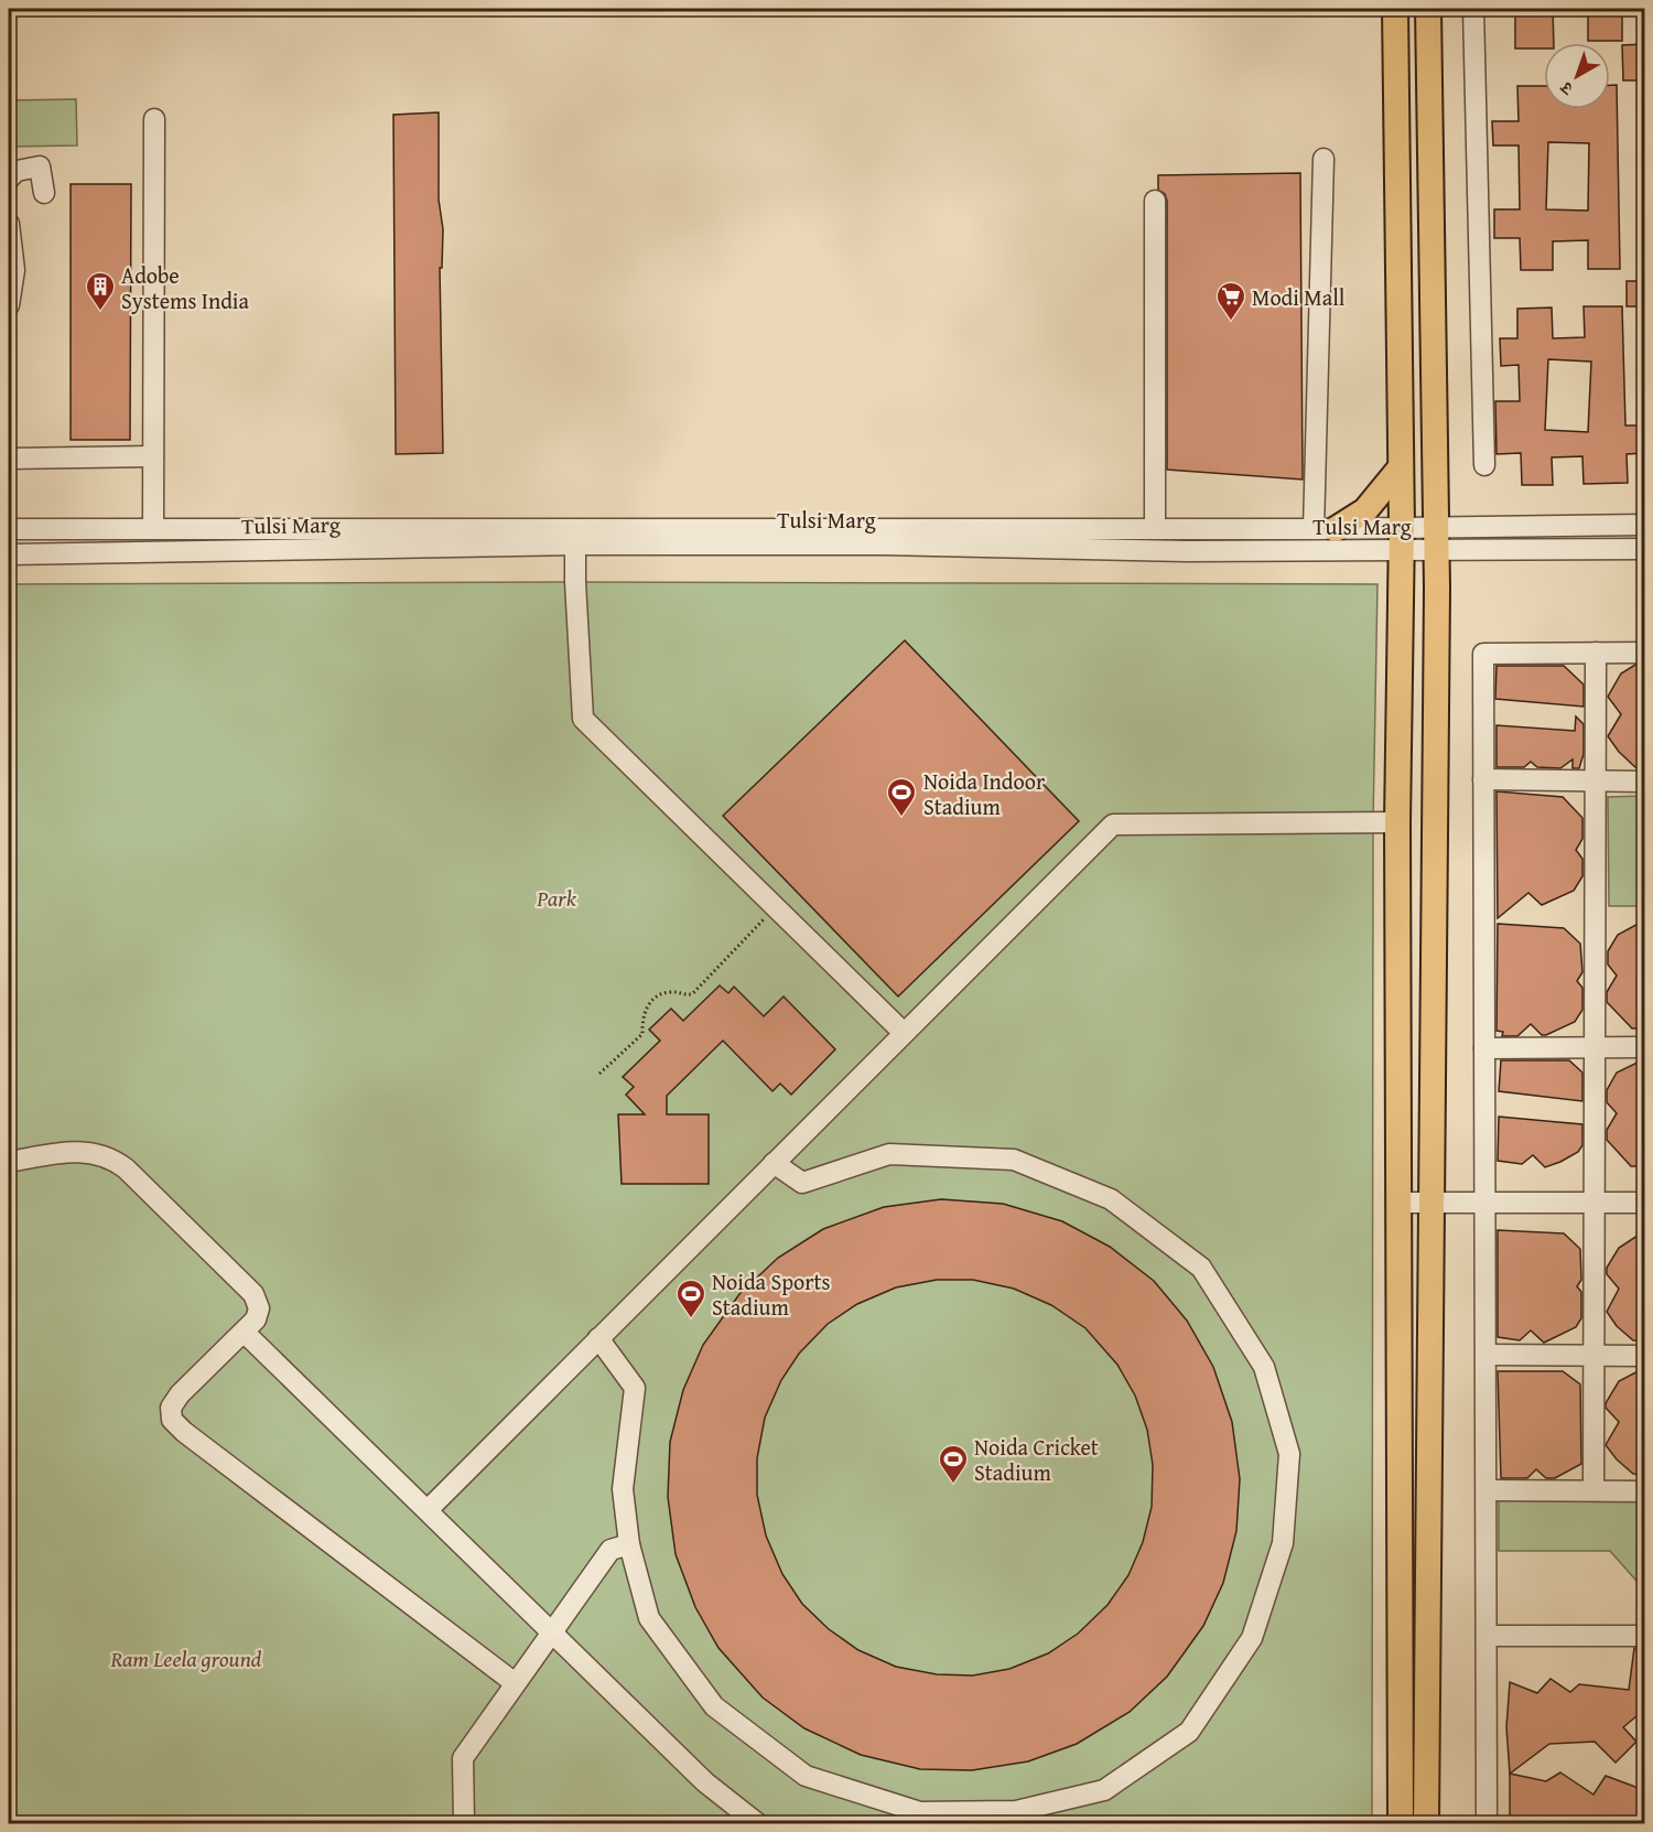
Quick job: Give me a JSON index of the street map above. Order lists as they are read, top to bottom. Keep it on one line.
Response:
{"streets":{"street":["Tulsi Marg"]},"parks":["Park","Ram Leela ground"],"places":{"building":["Adobe Systems India"],"supermarket":["Modi Mall"],"sports":["Noida Indoor Stadium","Noida Sports Stadium","Noida Cricket Stadium"]},"north":"bottom left"}
